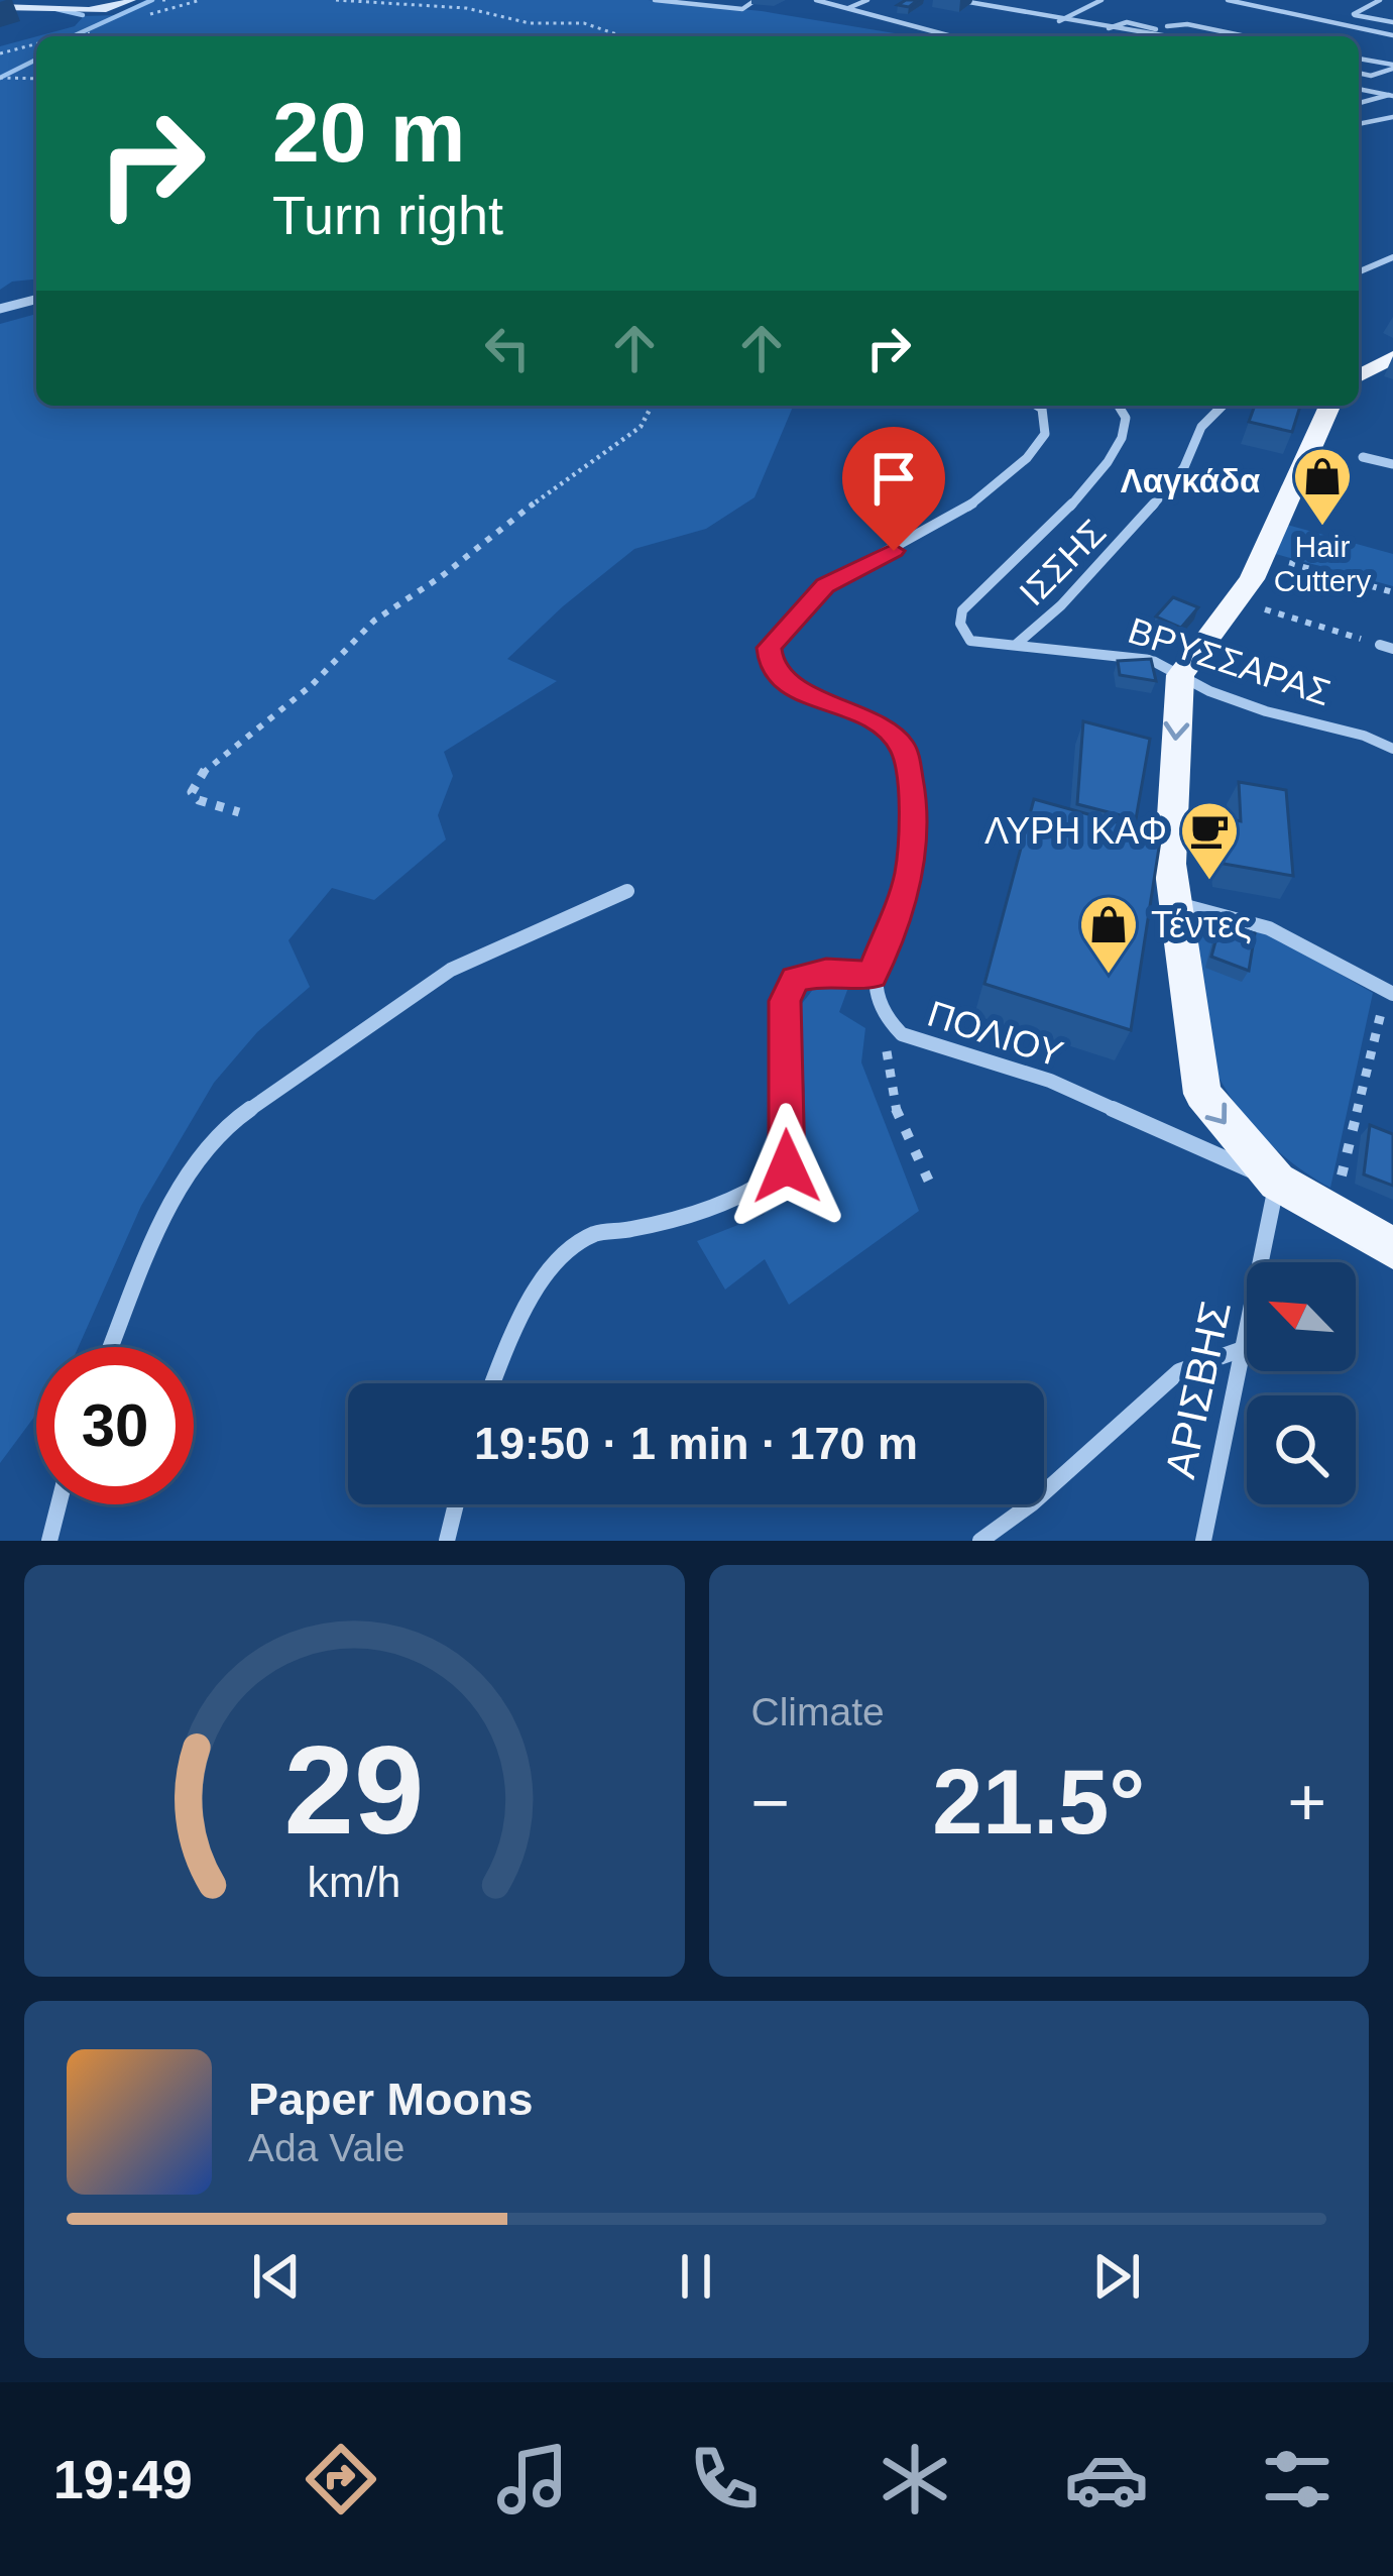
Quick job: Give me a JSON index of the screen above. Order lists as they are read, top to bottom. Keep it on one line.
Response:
{"streets":{"street":["ΙΣΣΗΣ","ΒΡΥΣΣΑΡΑΣ","ΠΟΛΙΟΥ","ΑΡΙΣΒΗΣ"]},"crossings":[["ΙΣΣΗΣ","ΒΡΥΣΣΑΡΑΣ"],["ΠΟΛΙΟΥ","ΑΡΙΣΒΗΣ"]],"districts":["Λαγκάδα"],"places":{"shop":["Hair Cuttery","Τέντες"],"cafe":["ΛΥΡΗ ΚΑΦ"]},"north":"top left","page":{"turn":["20 m","Turn right"],"limit":"30","trip":"19:50 · 1 min · 170 m","tile":"Climate","heat":["−","21.5°","+"],"song":["Paper Moons","Ada Vale"],"tabs":"19:49","gauge":["29","km/h"]}}
